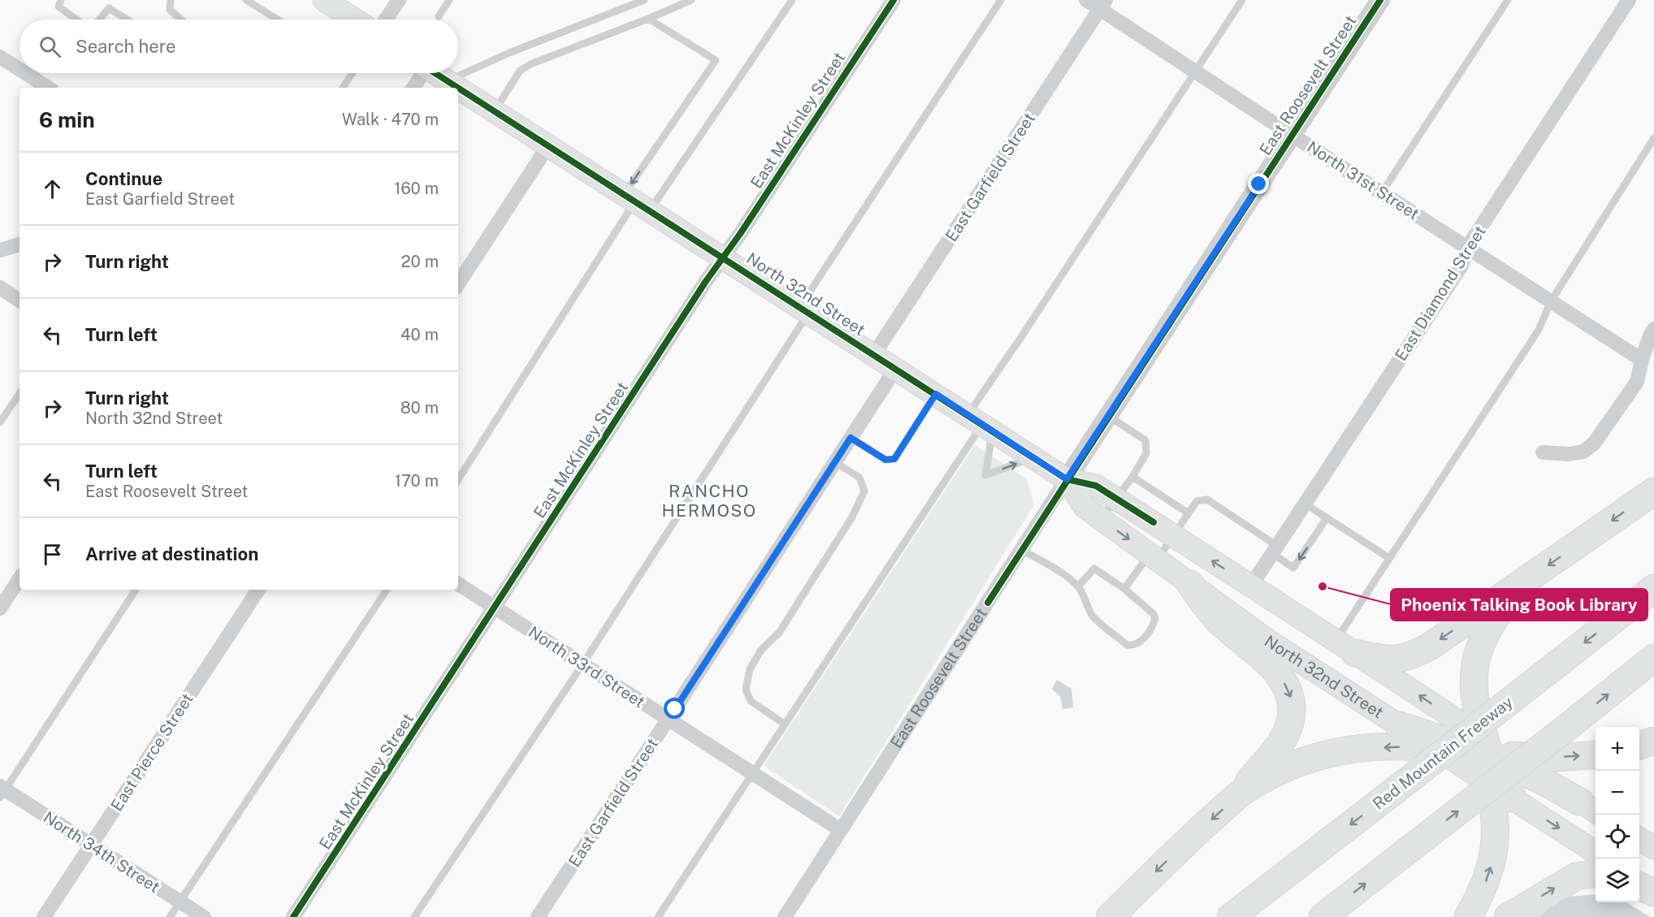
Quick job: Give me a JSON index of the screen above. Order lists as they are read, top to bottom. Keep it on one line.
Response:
{"streets":{"highway":["Red Mountain Freeway"],"main road":["North 32nd Street"],"street":["East Roosevelt Street","East McKinley Street","East Garfield Street","North 31st Street","East Diamond Street","North 33rd Street","East Pierce Street","North 34th Street"]},"crossings":[["East Roosevelt Street","North 31st Street"],["East Roosevelt Street","North 32nd Street"],["East Roosevelt Street","North 33rd Street"],["East McKinley Street","North 32nd Street"],["East McKinley Street","North 33rd Street"],["East Garfield Street","North 31st Street"],["East Garfield Street","North 32nd Street"],["East Garfield Street","North 33rd Street"],["North 31st Street","East Diamond Street"],["East Diamond Street","North 32nd Street"],["East Pierce Street","North 34th Street"]],"districts":["RANCHO HERMOSO"],"places":["Phoenix Talking Book Library"],"page":{"search":"Search here","heading":["6 min","Walk · 470 m"],"list":[["Continue","East Garfield Street","160 m"],["Turn right","20 m"],["Turn left","40 m"],["Turn right","North 32nd Street","80 m"],["Turn left","East Roosevelt Street","170 m"],"Arrive at destination"],"map_buttons":["+","−"]}}
